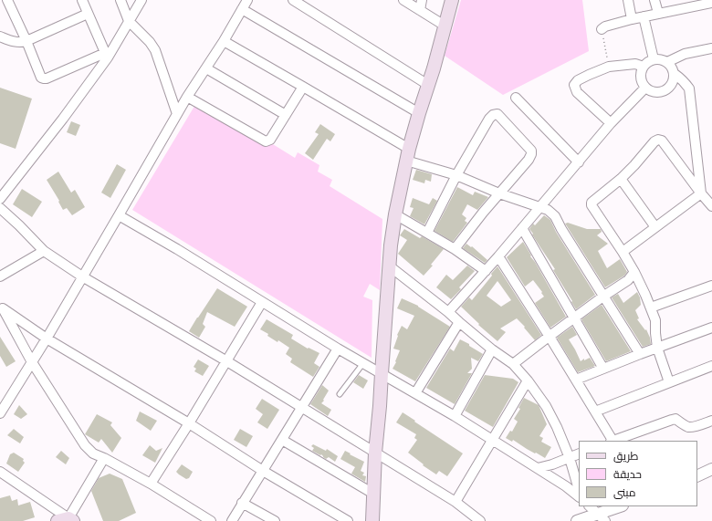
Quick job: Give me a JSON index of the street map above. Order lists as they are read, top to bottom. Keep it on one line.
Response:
{"legend":["طريق","حديقة","مبنى"]}
